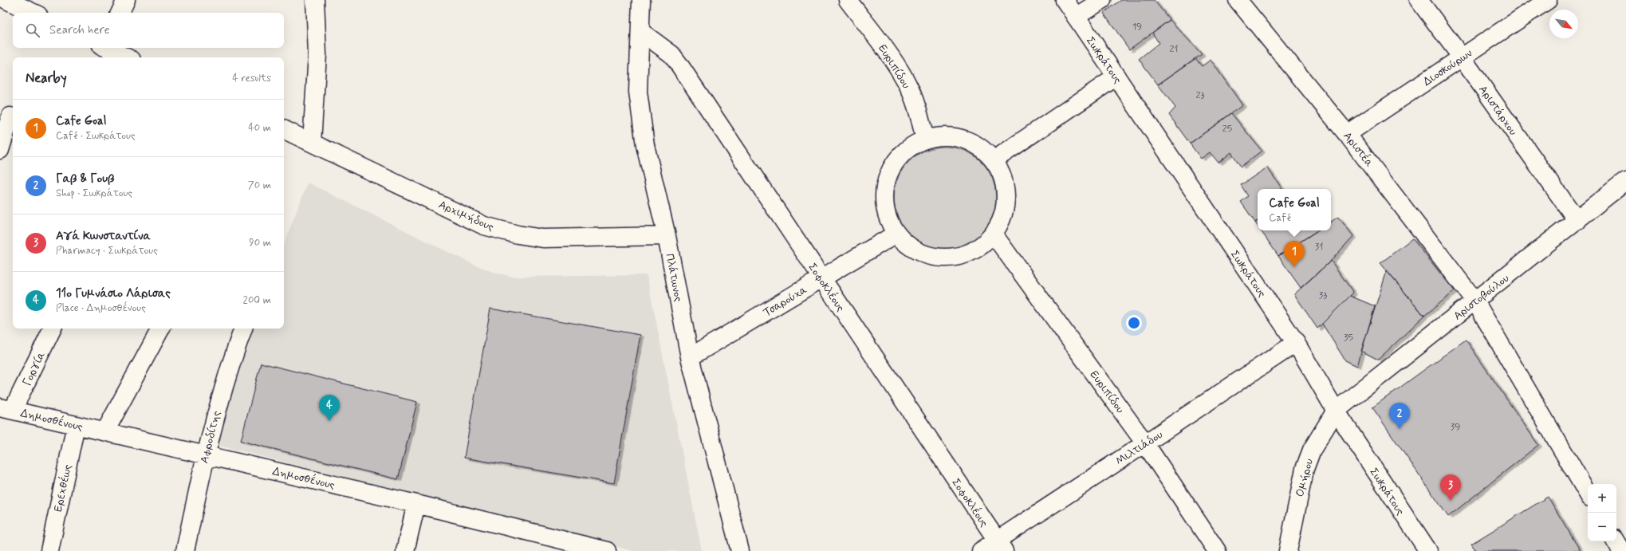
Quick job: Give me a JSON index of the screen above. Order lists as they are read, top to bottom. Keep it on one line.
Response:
{"streets":{"street":["Σωκράτους","Ευριπίδου","Διοσκούρων","Αριστάρχου","Αριστέα","Αρχιμήδους","Πλάτωνος","Σοφοκλέους","Αριστοβούλου","Τσαρούχα","Γοργία","Δημοσθένους","Αφροδίτης","Μιλτιάδου","Ομήρου","Ερεχθέως"]},"crossings":[["Σωκράτους","Αριστοβούλου"],["Σωκράτους","Μιλτιάδου"],["Σωκράτους","Ομήρου"],["Ευριπίδου","Μιλτιάδου"],["Διοσκούρων","Αριστάρχου"],["Διοσκούρων","Αριστέα"],["Αριστάρχου","Αριστοβούλου"],["Αριστέα","Αριστοβούλου"],["Αρχιμήδους","Πλάτωνος"],["Πλάτωνος","Σοφοκλέους"],["Πλάτωνος","Τσαρούχα"],["Σοφοκλέους","Τσαρούχα"],["Σοφοκλέους","Μιλτιάδου"],["Αριστοβούλου","Ομήρου"],["Γοργία","Δημοσθένους"],["Δημοσθένους","Αφροδίτης"],["Δημοσθένους","Ερεχθέως"]],"house_numbers":["19","21","23","25","31","33","35","39"],"north":"bottom right","page":{"search":"Search here","heading":["Nearby","4 results"],"list":[{"mark":"1","name":"Cafe Goal","note":"Café · Σωκράτους","value":"40 m"},{"mark":"2","name":"Γαβ & Γουβ","note":"Shop · Σωκράτους","value":"70 m"},{"mark":"3","name":"Αγά Κωνσταντίνα","note":"Pharmacy · Σωκράτους","value":"90 m"},{"mark":"4","name":"11ο Γυμνάσιο Λάρισας","note":"Place · Δημοσθένους","value":"200 m"}],"popup":["Cafe Goal","Café"],"pins":["1","4","2","3"],"map_buttons":["+","−"]}}
